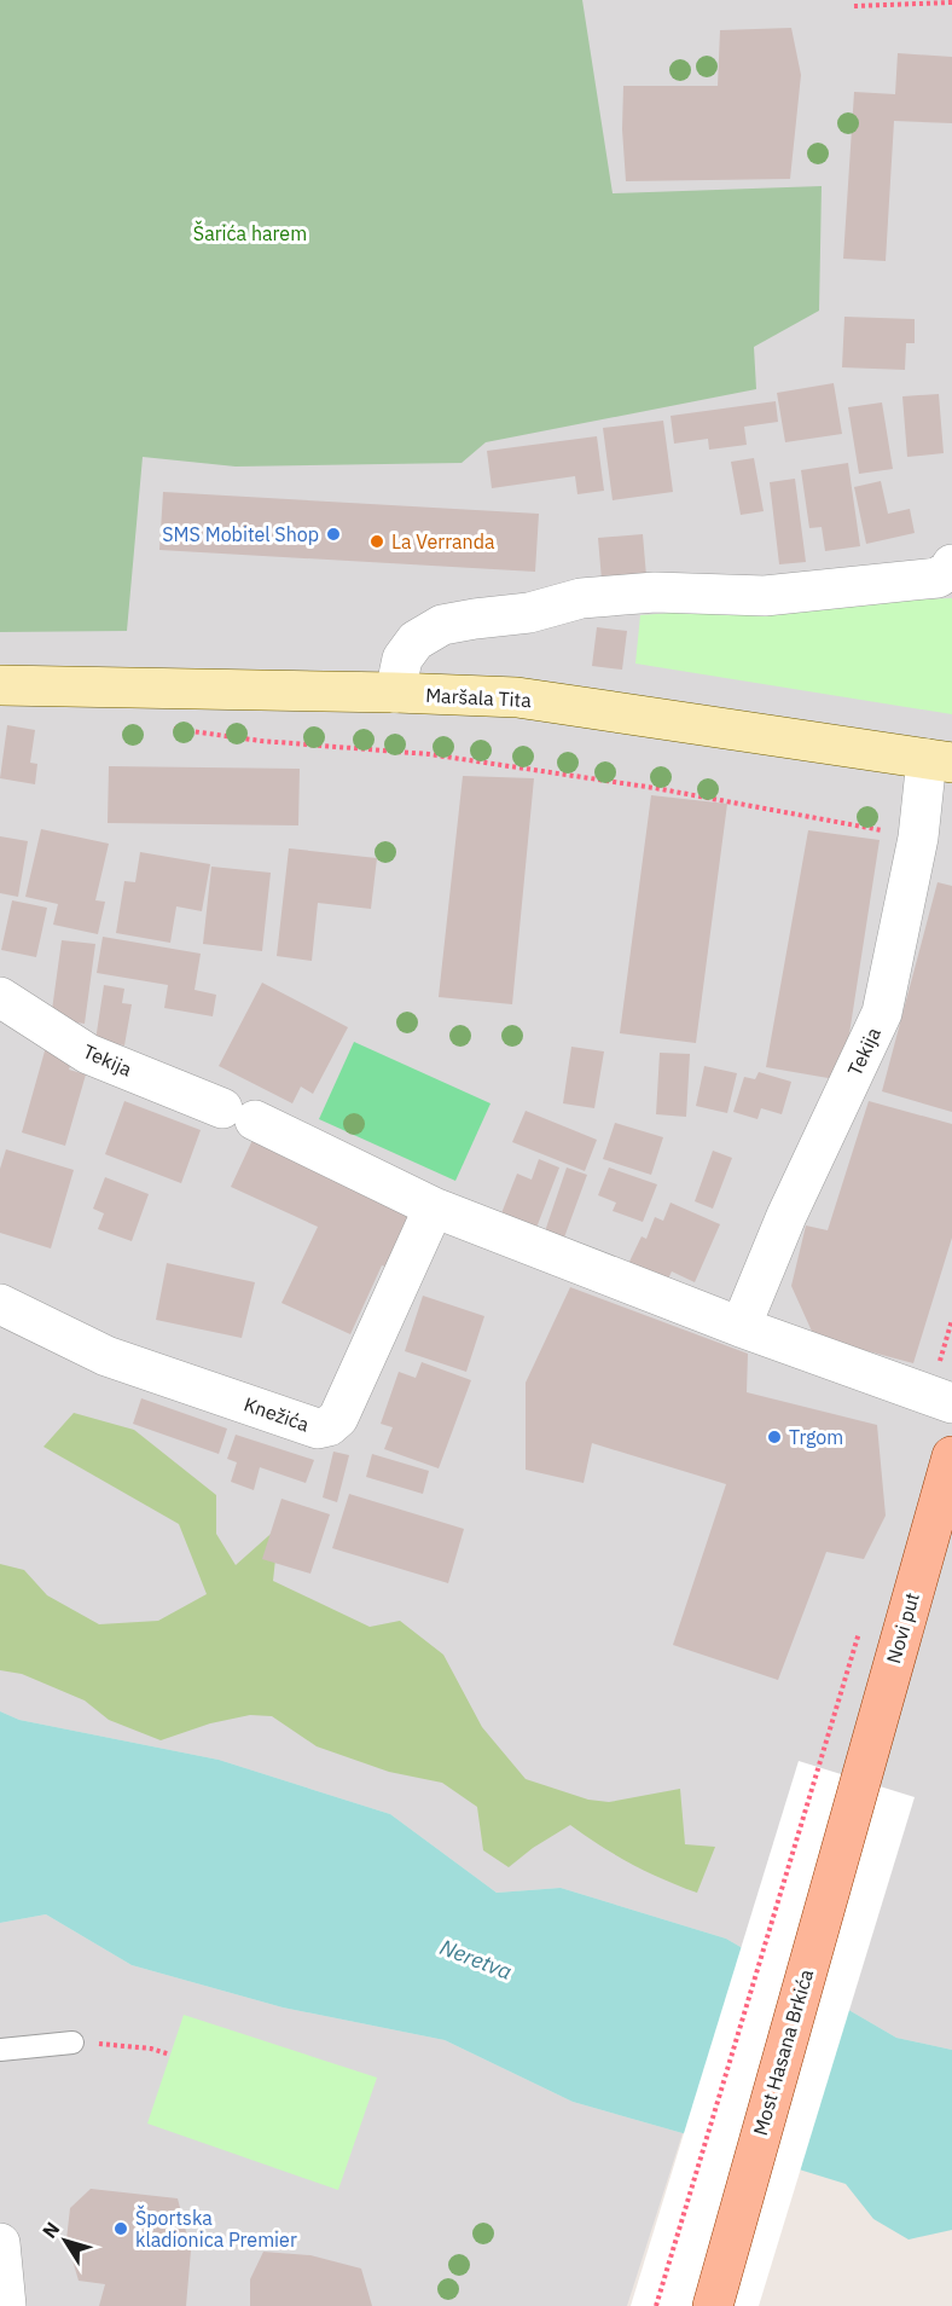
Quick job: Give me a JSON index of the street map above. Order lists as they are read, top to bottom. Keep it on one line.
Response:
{"streets":{"main road":["Novi put","Most Hasana Brkića"],"street":["Maršala Tita","Tekija","Knežića"]},"crossings":[["Maršala Tita","Tekija"],["Tekija","Knežića"],["Novi put","Most Hasana Brkića"]],"water":["Neretva"],"parks":["Šarića harem"],"places":["SMS Mobitel Shop","La Verranda","Trgom","Športska kladionica Premier"],"north":"top left"}
